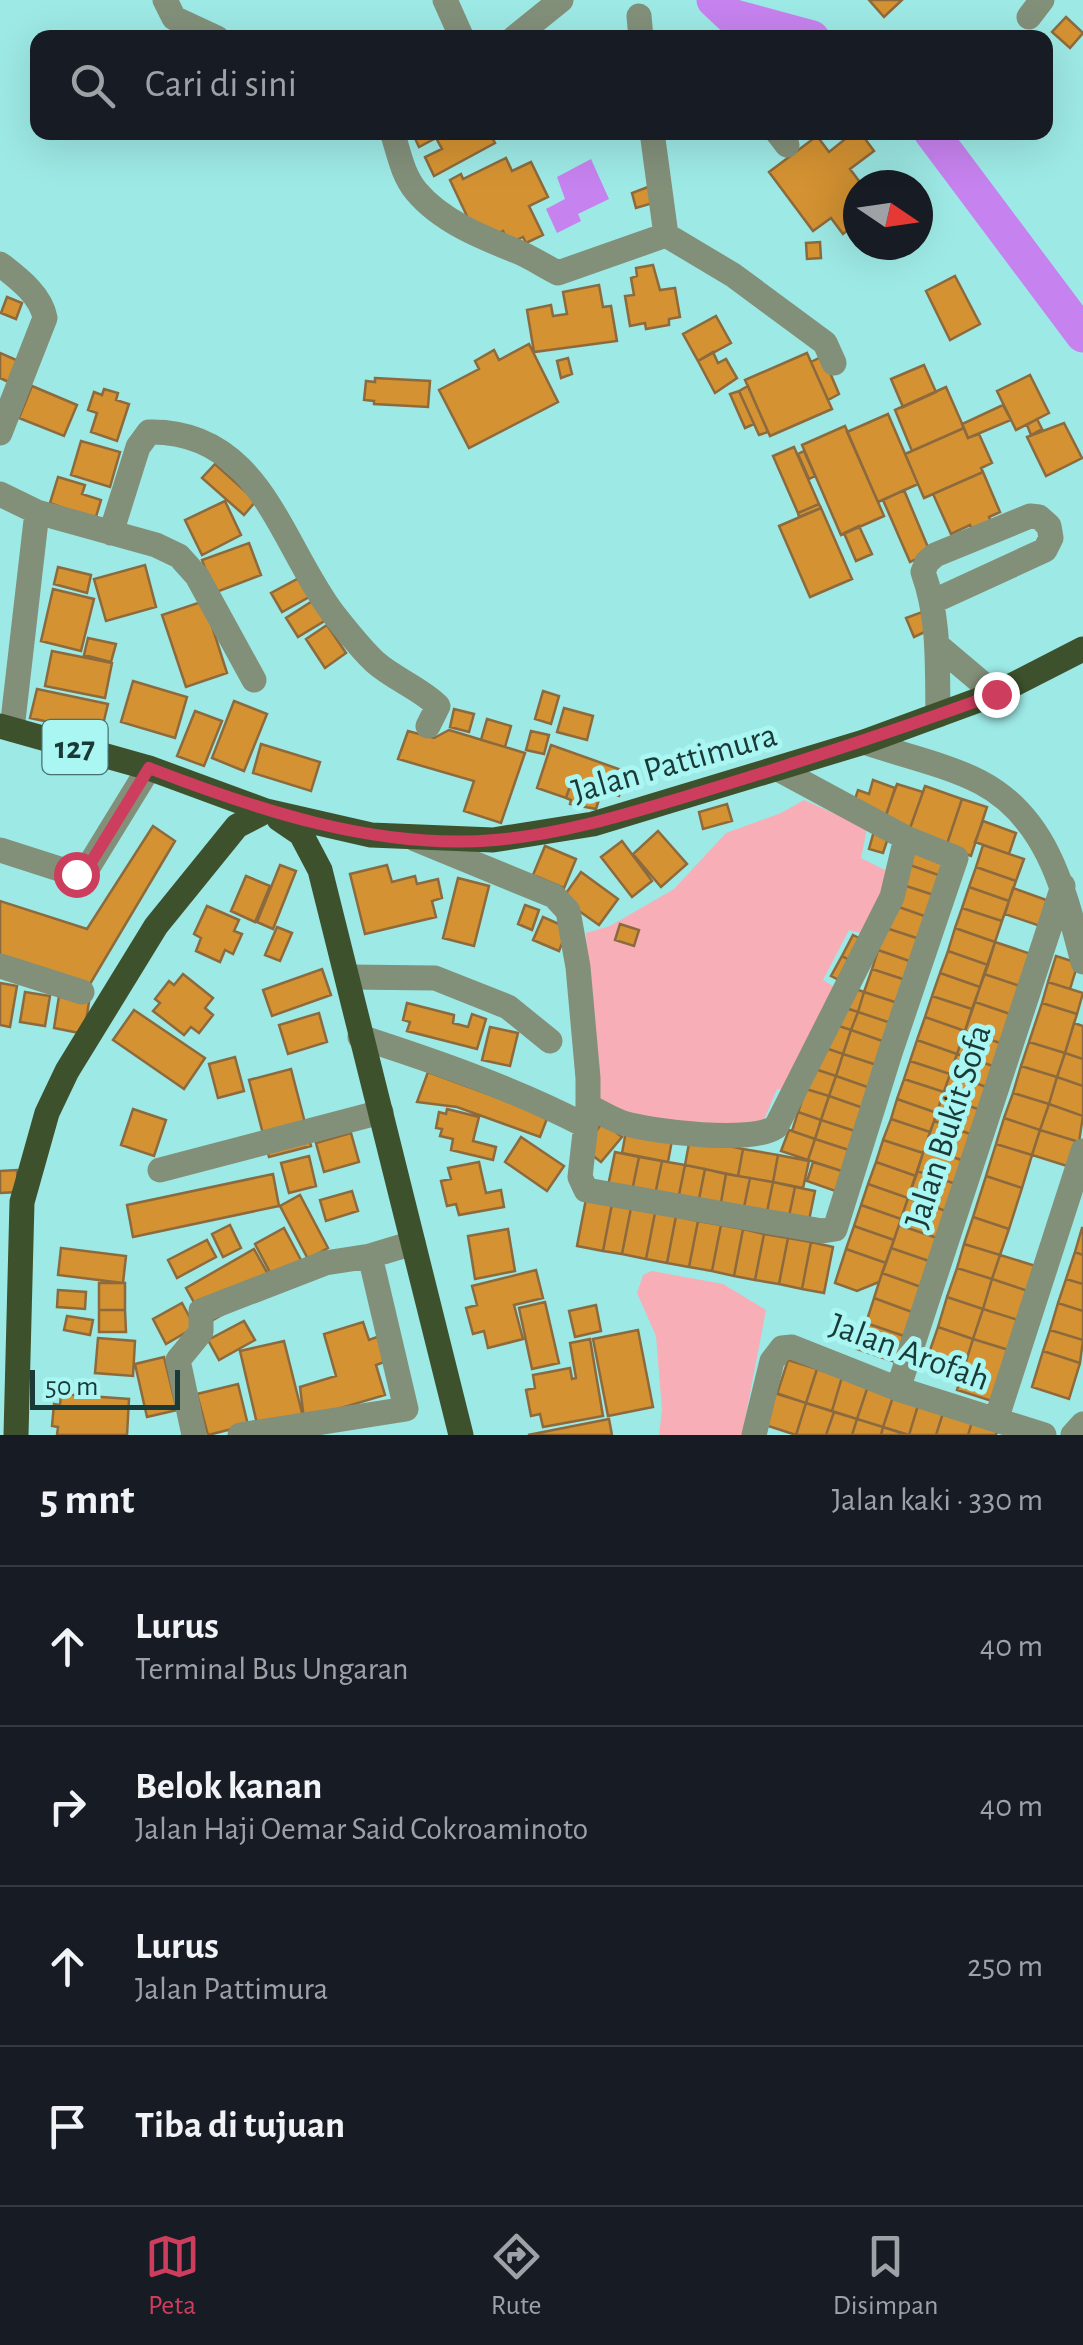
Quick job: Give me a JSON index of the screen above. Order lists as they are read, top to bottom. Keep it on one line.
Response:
{"streets":{"main road":["127","Jalan Pattimura"],"street":["Jalan Bukit Sofa","Jalan Arofah"]},"crossings":[["127","Jalan Pattimura"],["Jalan Bukit Sofa","Jalan Arofah"]],"scale_bar":"50 m","north":"right","page":{"search":"Cari di sini","scale":"50 m","heading":["5 mnt","Jalan kaki · 330 m"],"list":[["Lurus","Terminal Bus Ungaran","40 m"],["Belok kanan","Jalan Haji Oemar Said Cokroaminoto","40 m"],["Lurus","Jalan Pattimura","250 m"],"Tiba di tujuan"],"nav":["Peta","Rute","Disimpan"]}}
